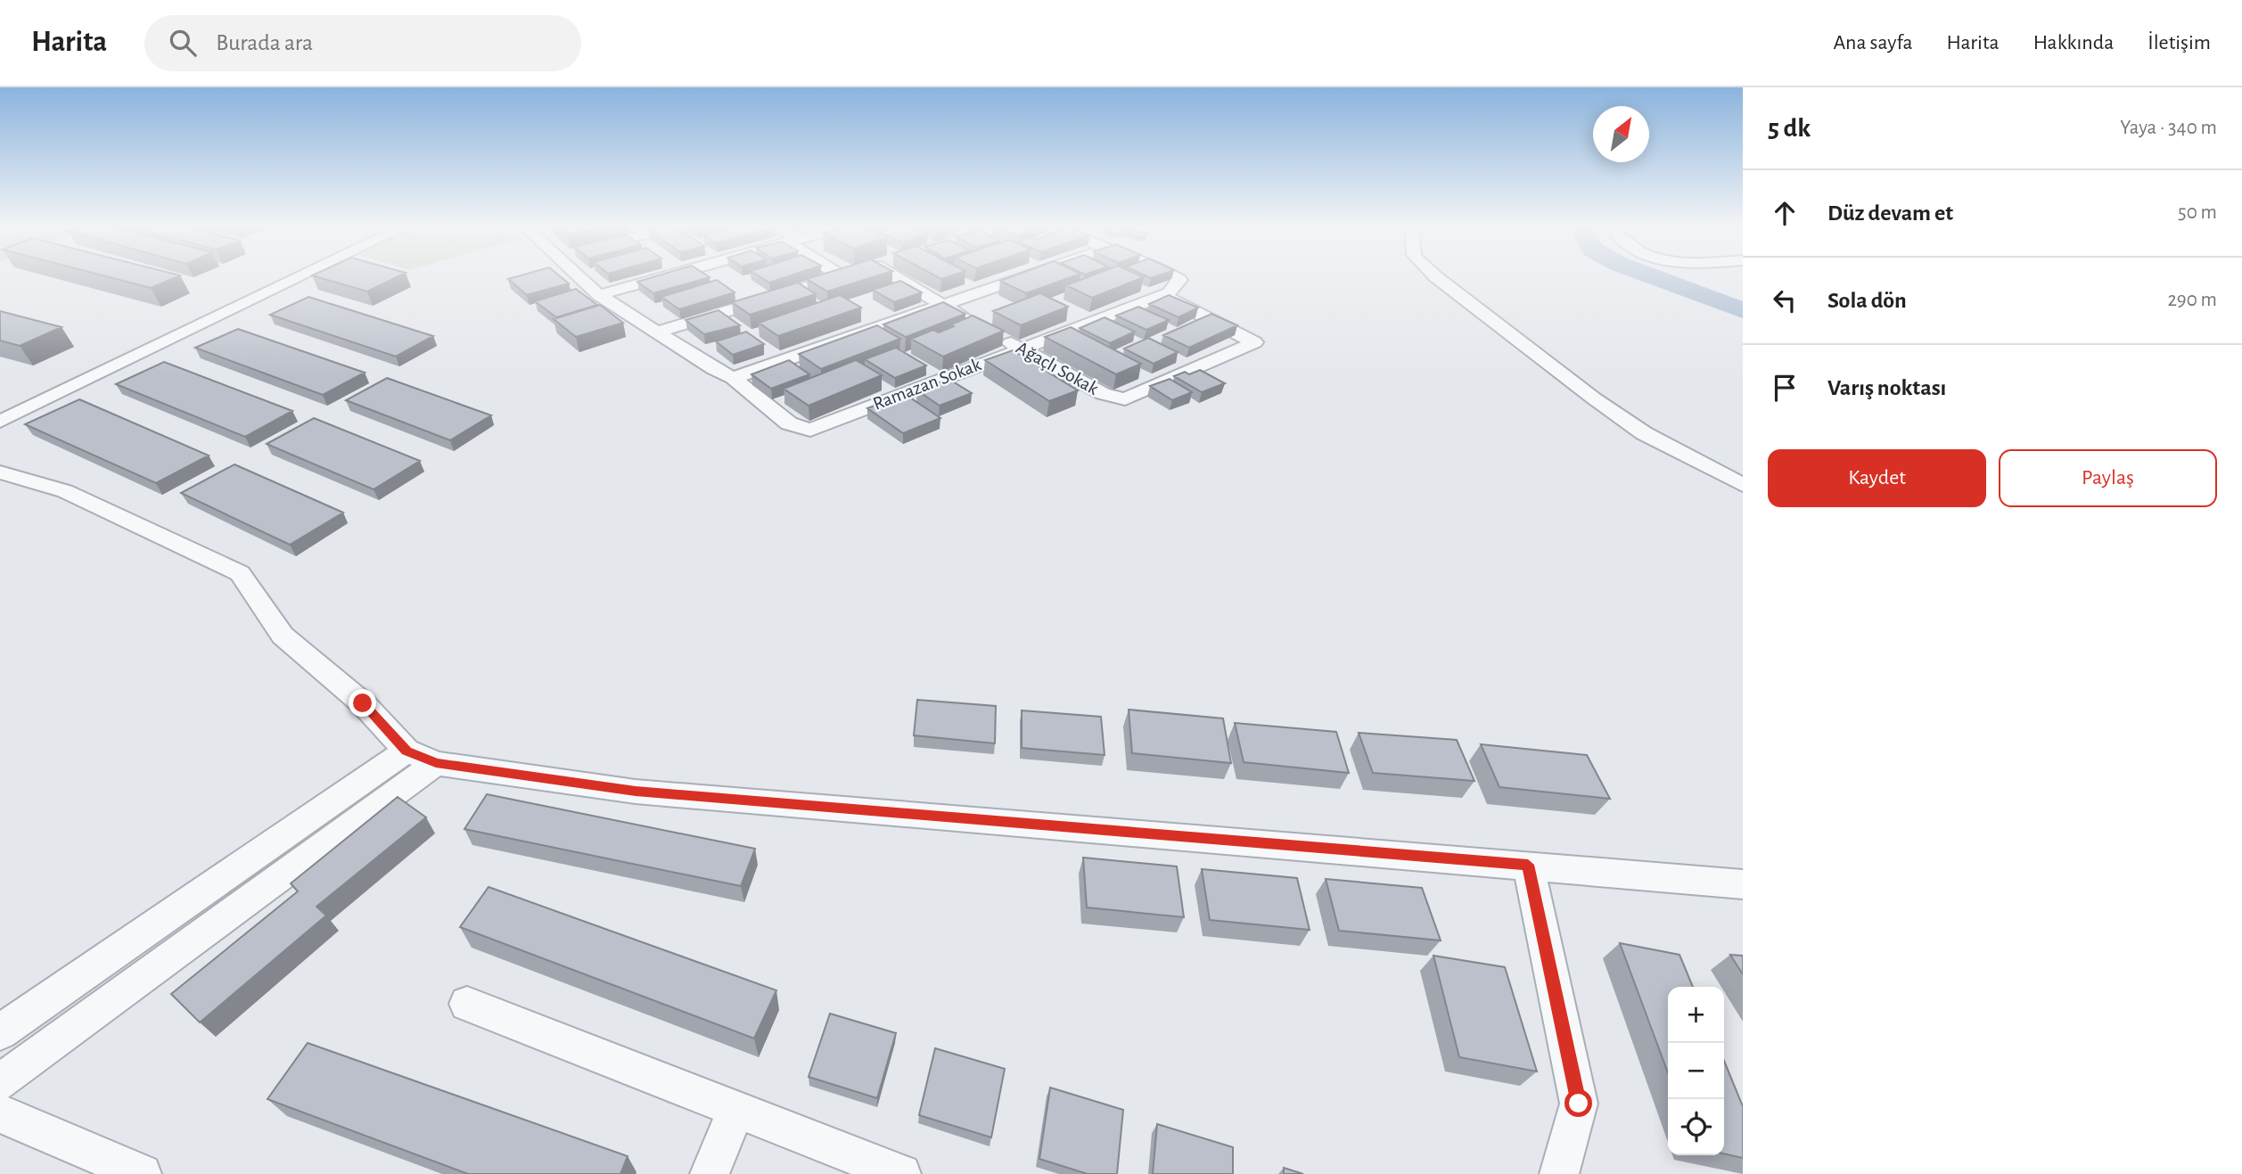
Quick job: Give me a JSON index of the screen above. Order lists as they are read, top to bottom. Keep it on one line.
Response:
{"streets":{"street":["Ağaçlı Sokak","Ramazan Sokak"]},"crossings":[["Ağaçlı Sokak","Ramazan Sokak"]],"north":"top right","page":{"header":"Harita","search":"Burada ara","nav":["Ana sayfa","Harita","Hakkında","İletişim"],"heading":["5 dk","Yaya · 340 m"],"list":[["Düz devam et","50 m"],["Sola dön","290 m"],"Varış noktası"],"buttons":["Kaydet","Paylaş"],"map_buttons":["+","−"]}}
